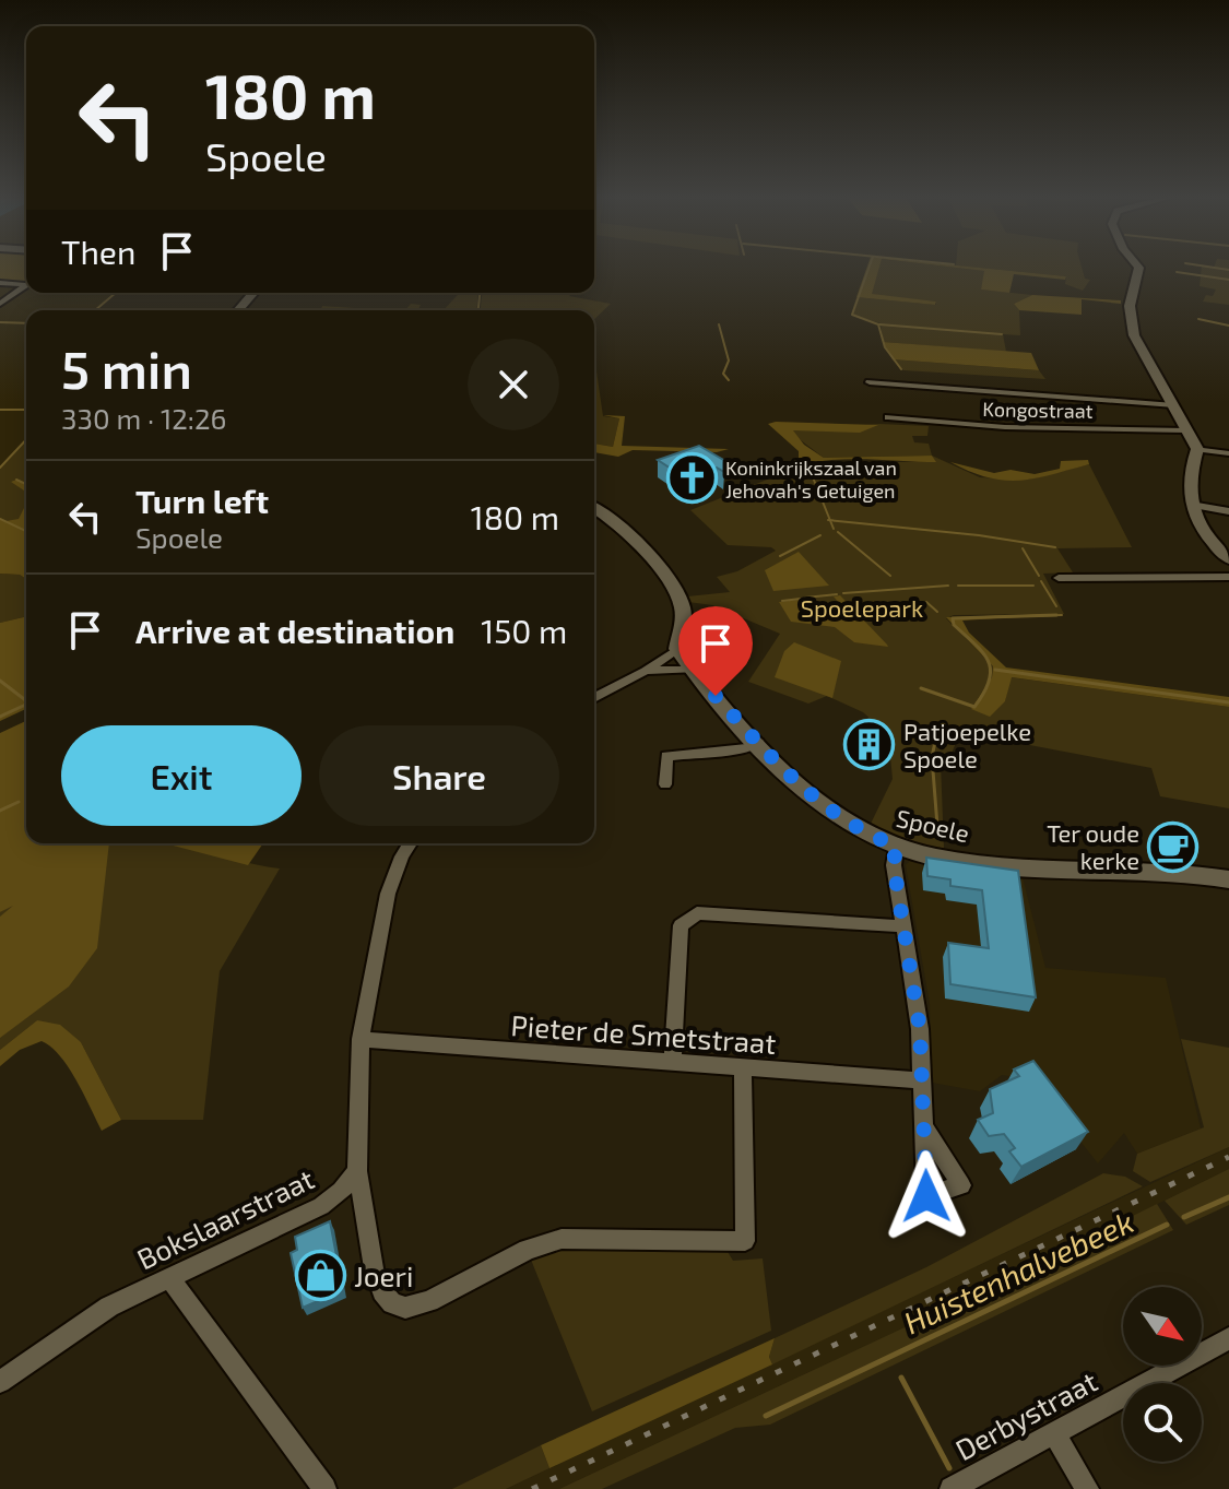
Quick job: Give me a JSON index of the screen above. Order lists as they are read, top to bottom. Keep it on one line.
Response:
{"streets":{"street":["Kongostraat","Spoele","Pieter de Smetstraat","Bokslaarstraat","Derbystraat"]},"water":["Huistenhalvebeek"],"parks":["Spoelepark"],"places":{"church":["Koninkrijkszaal van Jehovah's Getuigen"],"building":["Patjoepelke Spoele"],"cafe":["Ter oude kerke"],"shop":["Joeri"]},"north":"bottom right","page":{"turn":["180 m","Spoele"],"then":"Then","heading":["5 min","330 m · 12:26"],"list":[{"name":"Turn left","note":"Spoele","value":"180 m"},{"name":"Arrive at destination","value":"150 m"}],"buttons":["Exit","Share"]}}
